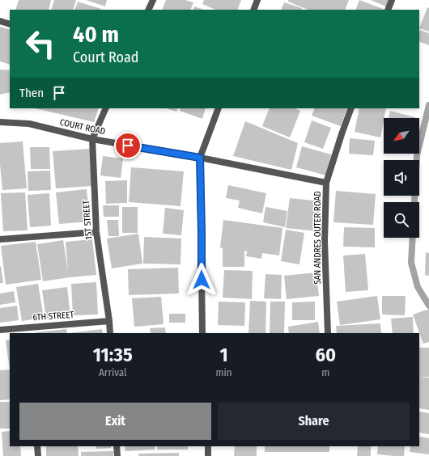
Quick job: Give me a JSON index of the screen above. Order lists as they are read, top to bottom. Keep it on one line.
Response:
{"streets":{"street":["COURT ROAD","1ST STREET","SAN ANDRES OUTER ROAD","6TH STREET"]},"crossings":[["COURT ROAD","1ST STREET"],["COURT ROAD","SAN ANDRES OUTER ROAD"],["1ST STREET","6TH STREET"]],"north":"bottom left","page":{"turn":["40 m","Court Road"],"then":"Then","eta":["11:35","Arrival","1","min","60","m"],"buttons":["Exit","Share"]}}
